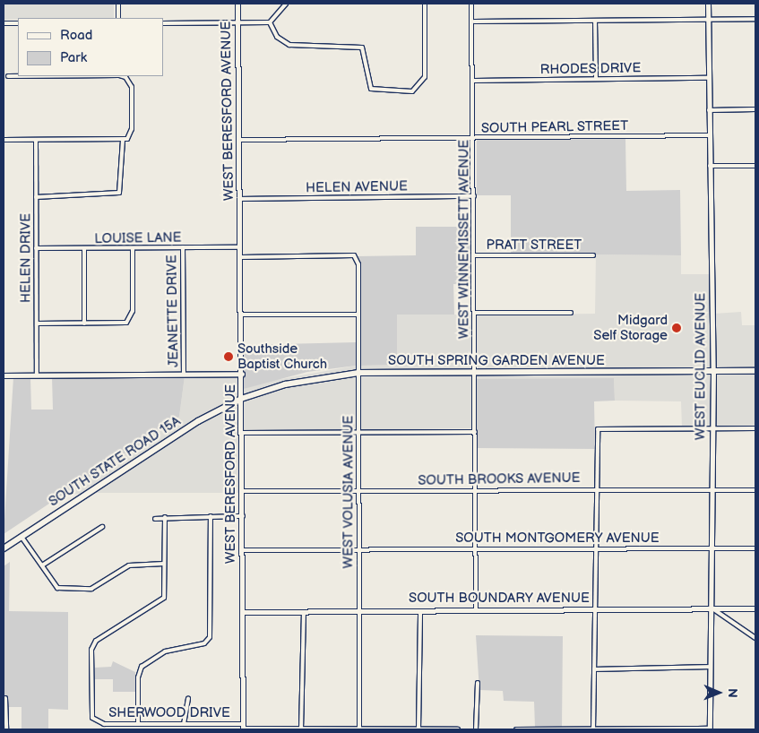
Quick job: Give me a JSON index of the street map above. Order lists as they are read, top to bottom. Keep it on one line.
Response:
{"streets":{"highway":["SOUTH SPRING GARDEN AVENUE","SOUTH STATE ROAD 15A"],"street":["RHODES DRIVE","WEST BERESFORD AVENUE","SOUTH PEARL STREET","HELEN AVENUE","LOUISE LANE","WEST WINNEMISSETT AVENUE","PRATT STREET","HELEN DRIVE","JEANETTE DRIVE","WEST EUCLID AVENUE","SOUTH BROOKS AVENUE","WEST VOLUSIA AVENUE","SOUTH MONTGOMERY AVENUE","SOUTH BOUNDARY AVENUE","SHERWOOD DRIVE"]},"crossings":[["RHODES DRIVE","WEST WINNEMISSETT AVENUE"],["RHODES DRIVE","WEST EUCLID AVENUE"],["WEST BERESFORD AVENUE","SOUTH PEARL STREET"],["WEST BERESFORD AVENUE","HELEN AVENUE"],["WEST BERESFORD AVENUE","LOUISE LANE"],["WEST BERESFORD AVENUE","SOUTH SPRING GARDEN AVENUE"],["WEST BERESFORD AVENUE","SOUTH STATE ROAD 15A"],["WEST BERESFORD AVENUE","SOUTH BROOKS AVENUE"],["WEST BERESFORD AVENUE","WEST VOLUSIA AVENUE"],["WEST BERESFORD AVENUE","SOUTH MONTGOMERY AVENUE"],["WEST BERESFORD AVENUE","SOUTH BOUNDARY AVENUE"],["WEST BERESFORD AVENUE","SHERWOOD DRIVE"],["SOUTH PEARL STREET","WEST WINNEMISSETT AVENUE"],["SOUTH PEARL STREET","WEST EUCLID AVENUE"],["HELEN AVENUE","WEST WINNEMISSETT AVENUE"],["LOUISE LANE","HELEN DRIVE"],["LOUISE LANE","JEANETTE DRIVE"],["WEST WINNEMISSETT AVENUE","PRATT STREET"],["WEST WINNEMISSETT AVENUE","SOUTH SPRING GARDEN AVENUE"],["WEST WINNEMISSETT AVENUE","SOUTH BROOKS AVENUE"],["WEST WINNEMISSETT AVENUE","SOUTH MONTGOMERY AVENUE"],["WEST WINNEMISSETT AVENUE","SOUTH BOUNDARY AVENUE"],["SOUTH SPRING GARDEN AVENUE","WEST EUCLID AVENUE"],["SOUTH SPRING GARDEN AVENUE","SOUTH STATE ROAD 15A"],["SOUTH SPRING GARDEN AVENUE","WEST VOLUSIA AVENUE"],["WEST EUCLID AVENUE","SOUTH BROOKS AVENUE"],["WEST EUCLID AVENUE","SOUTH MONTGOMERY AVENUE"],["WEST EUCLID AVENUE","SOUTH BOUNDARY AVENUE"],["SOUTH BROOKS AVENUE","WEST VOLUSIA AVENUE"],["WEST VOLUSIA AVENUE","SOUTH MONTGOMERY AVENUE"],["WEST VOLUSIA AVENUE","SOUTH BOUNDARY AVENUE"],["WEST VOLUSIA AVENUE","SHERWOOD DRIVE"]],"places":["Midgard Self Storage","Southside Baptist Church"],"legend":["Road","Park"],"north":"right"}
